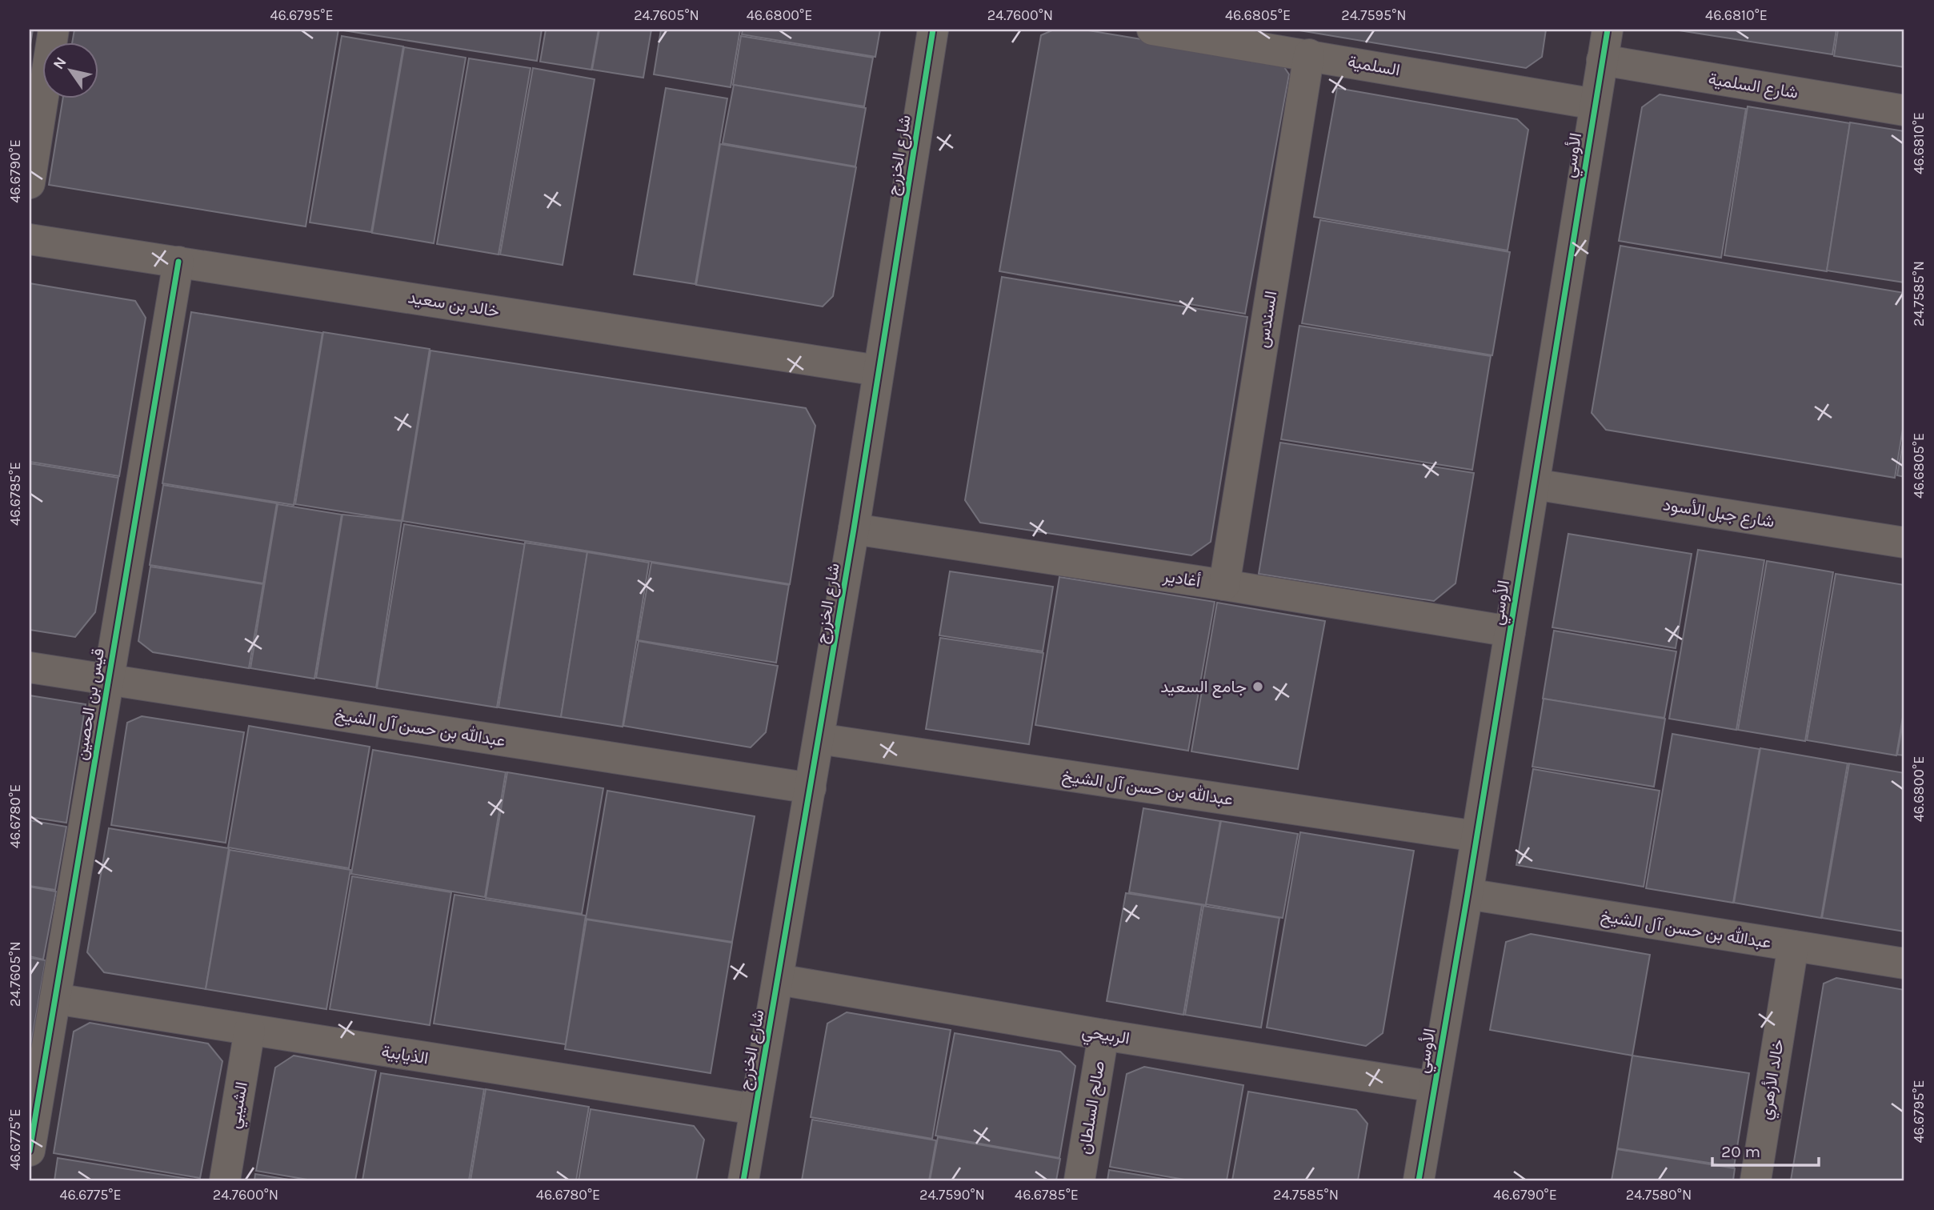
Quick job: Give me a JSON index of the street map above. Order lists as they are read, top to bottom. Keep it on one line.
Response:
{"streets":{"street":["السلمية","شارع السلمية","شارع الخزرج","الأوسي","خالد بن سعيد","السندس","شارع جبل الأسود","أغادير","قيس بن الحصين","عبدالله بن حسن آل الشيخ","الربيحي","الذيابية","خالد الأزهري","الشيبي","صالح السلطان"]},"crossings":[["السلمية","الأوسي"],["السلمية","السندس"],["شارع السلمية","الأوسي"],["شارع الخزرج","خالد بن سعيد"],["شارع الخزرج","أغادير"],["شارع الخزرج","عبدالله بن حسن آل الشيخ"],["شارع الخزرج","الربيحي"],["شارع الخزرج","الذيابية"],["الأوسي","شارع جبل الأسود"],["الأوسي","أغادير"],["الأوسي","عبدالله بن حسن آل الشيخ"],["الأوسي","الربيحي"],["خالد بن سعيد","قيس بن الحصين"],["السندس","أغادير"],["قيس بن الحصين","عبدالله بن حسن آل الشيخ"],["قيس بن الحصين","الذيابية"],["عبدالله بن حسن آل الشيخ","خالد الأزهري"],["الربيحي","صالح السلطان"],["الذيابية","الشيبي"]],"places":["جامع السعيد"],"scale_bar":"20 m","north":"top left","coordinates":["46.6795°E","24.7605°N","46.6800°E","24.7600°N","46.6805°E","24.7595°N","46.6810°E","46.6790°E","24.7585°N","46.6785°E","46.6780°E","46.6775°E","24.7590°N","24.7580°N"]}
